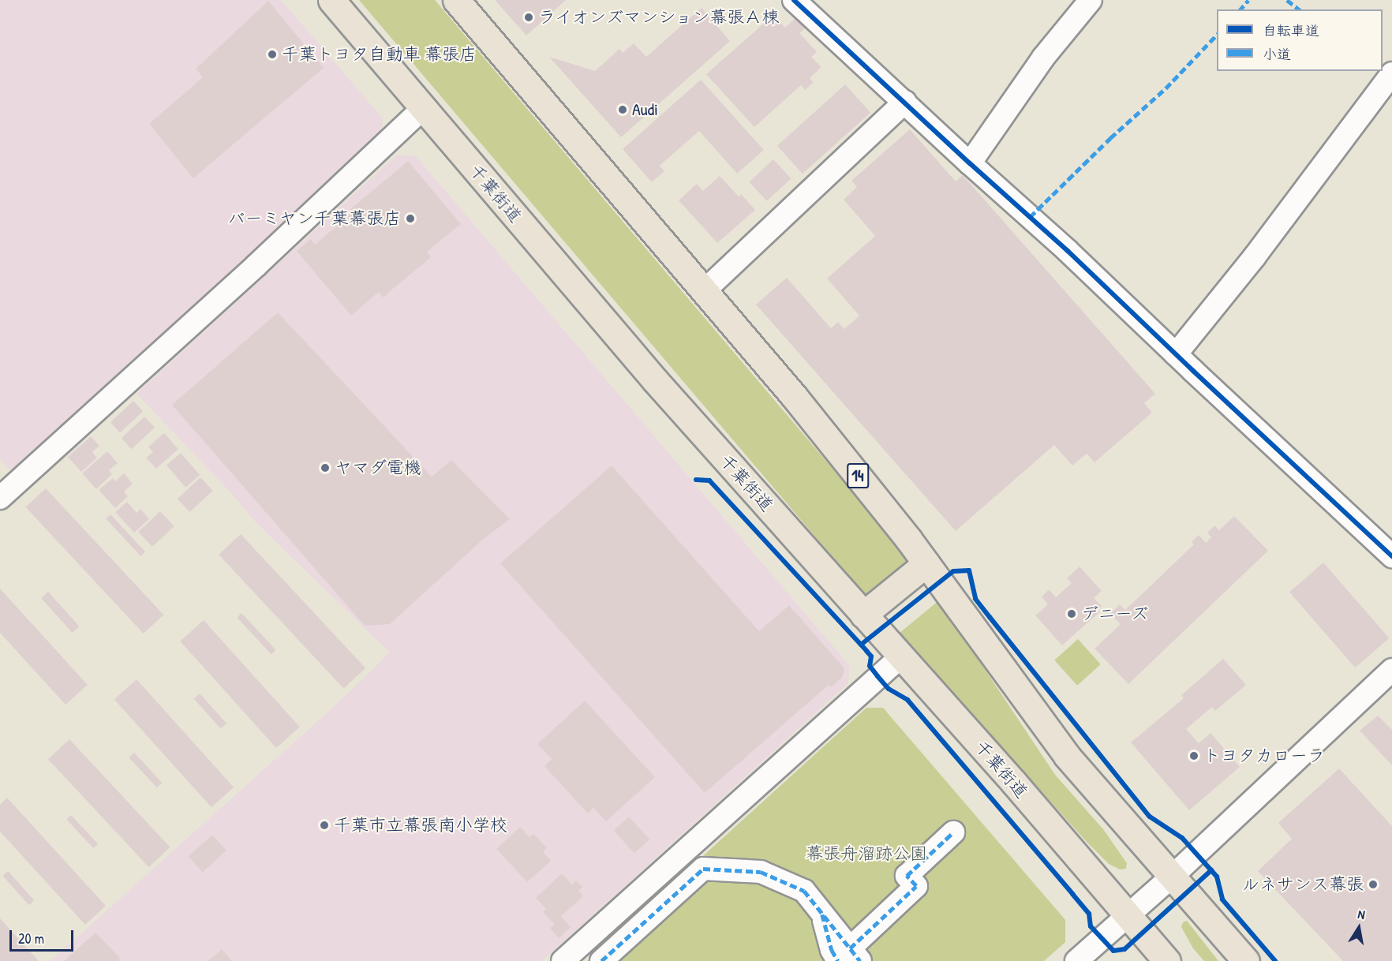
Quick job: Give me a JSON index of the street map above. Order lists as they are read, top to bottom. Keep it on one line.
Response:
{"streets":{"highway":["千葉街道","14"]},"parks":["幕張舟溜跡公園"],"places":["ライオンズマンション幕張Ａ棟","千葉トヨタ自動車 幕張店","Audi","バーミヤン千葉幕張店","ヤマダ電機","デニーズ","トヨタカローラ","千葉市立幕張南小学校","ルネサンス幕張"],"legend":["自転車道","小道"],"scale_bar":"20 m","north":"top"}
